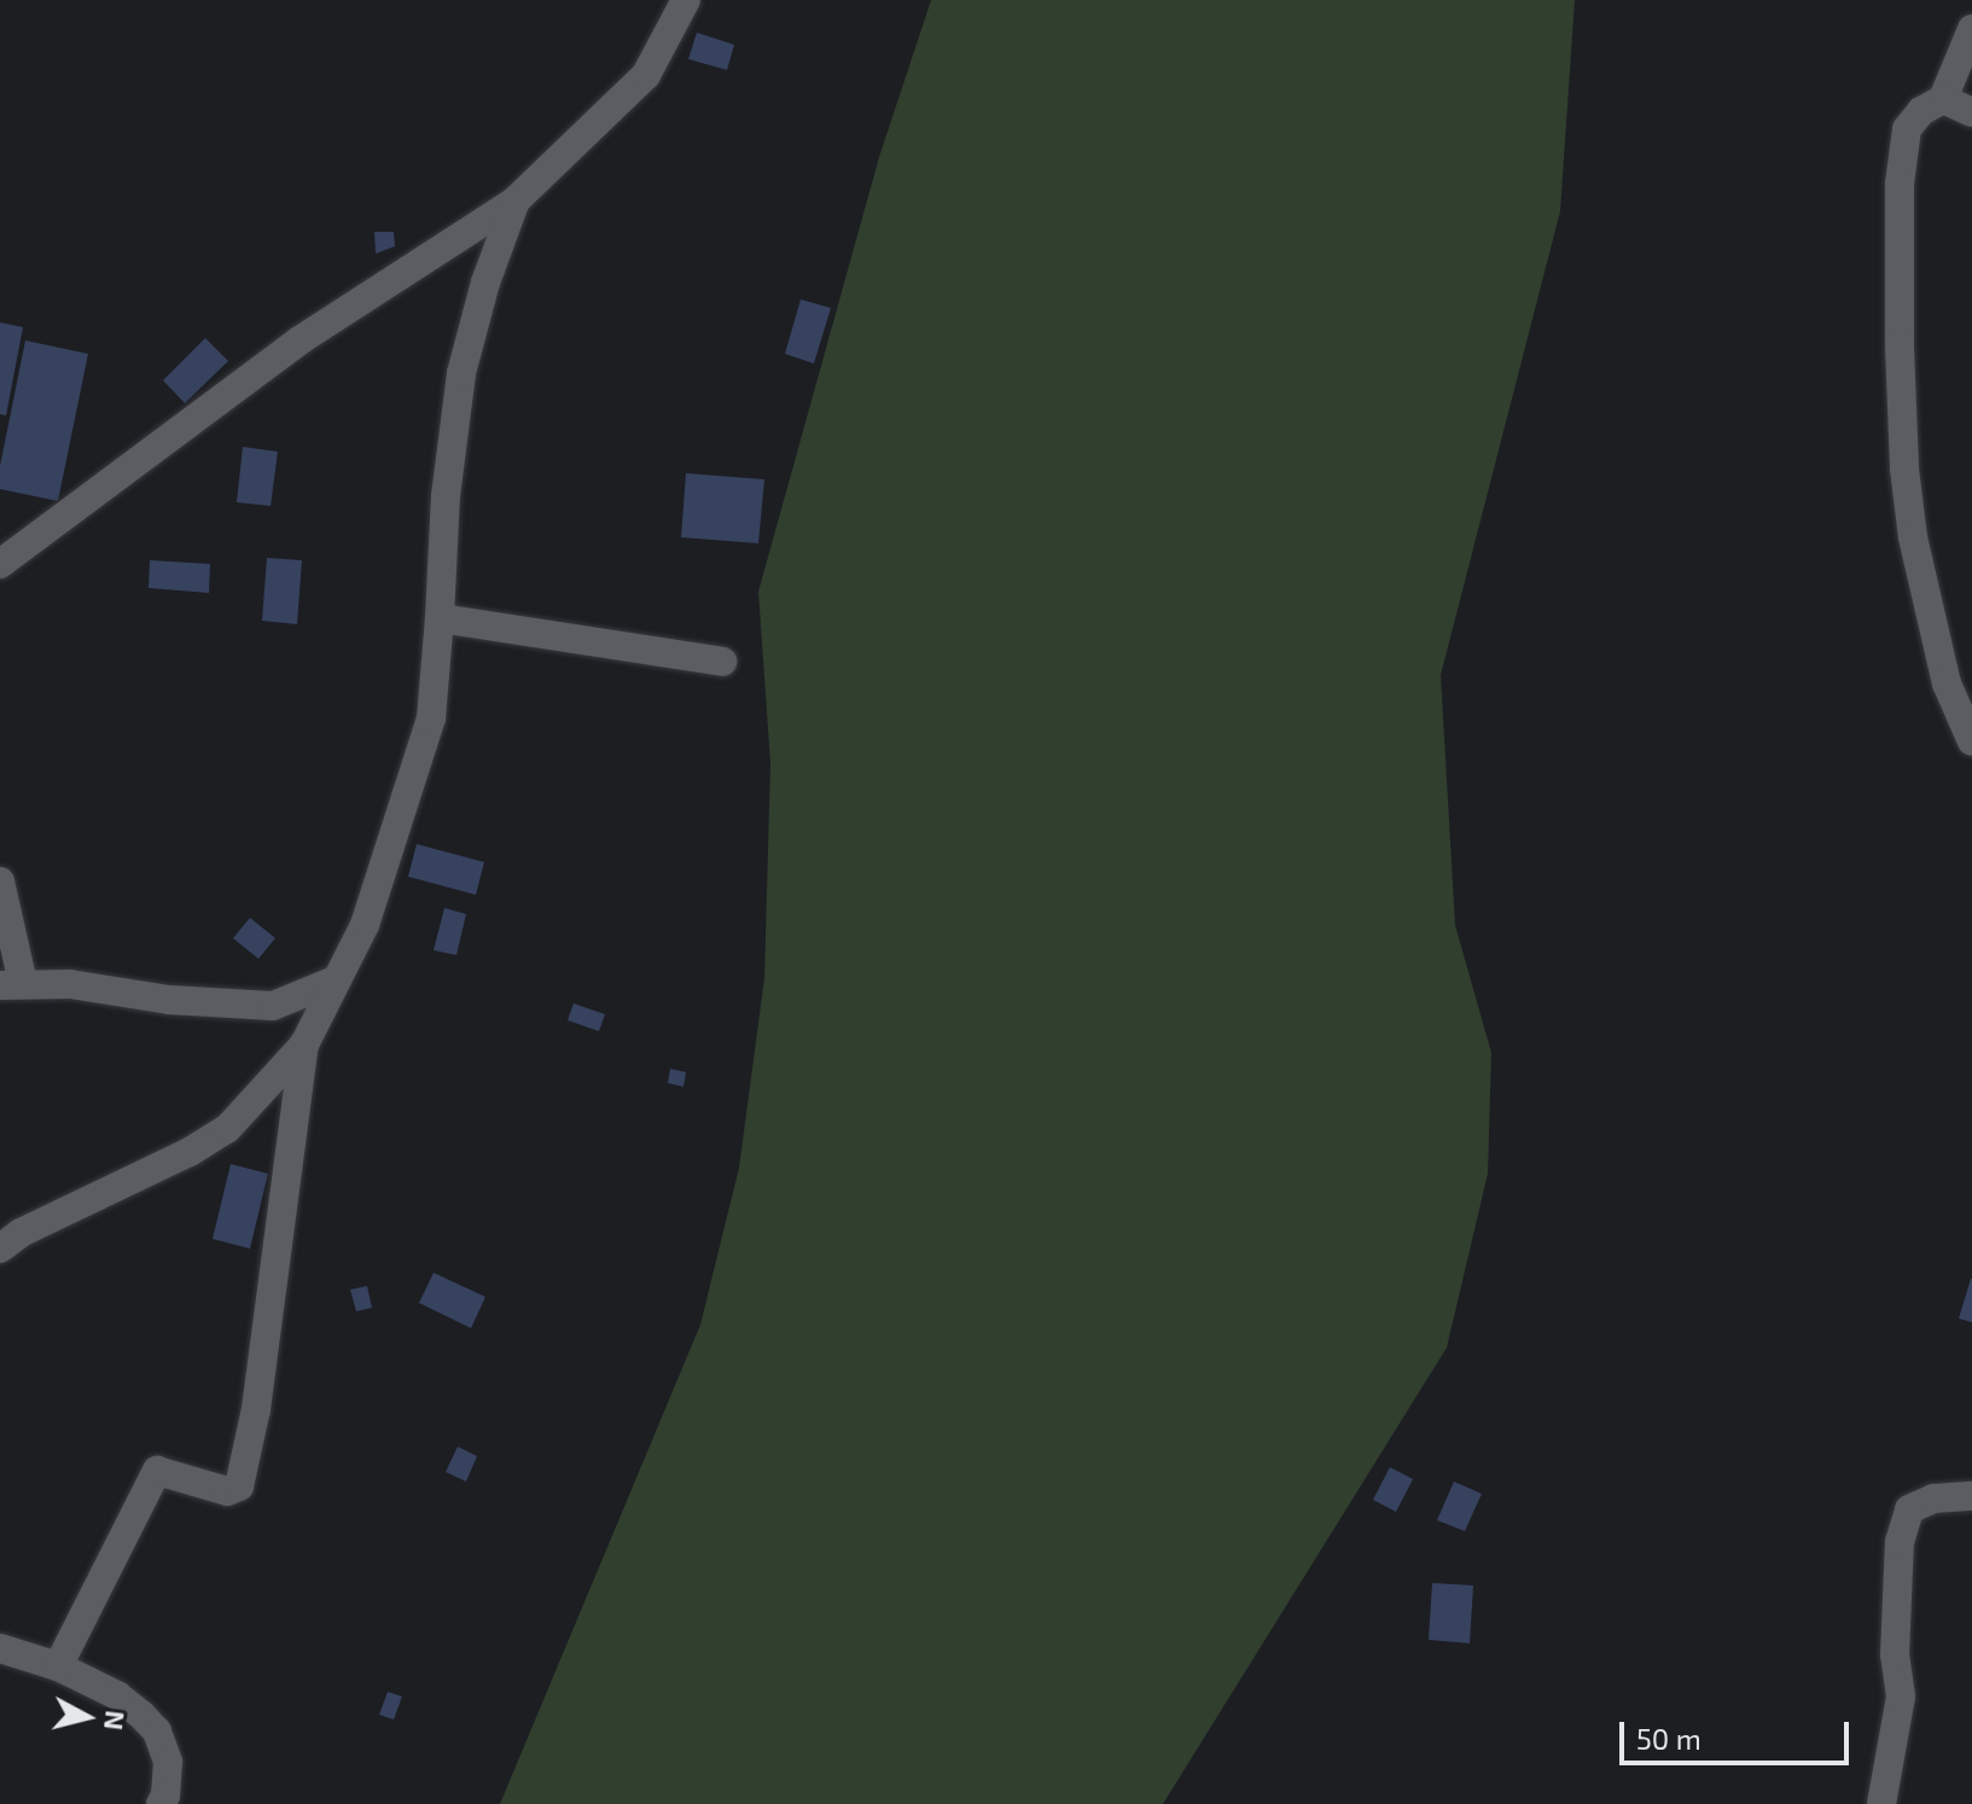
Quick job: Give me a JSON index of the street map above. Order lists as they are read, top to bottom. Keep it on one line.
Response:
{"scale_bar":"50 m","north":"right"}
